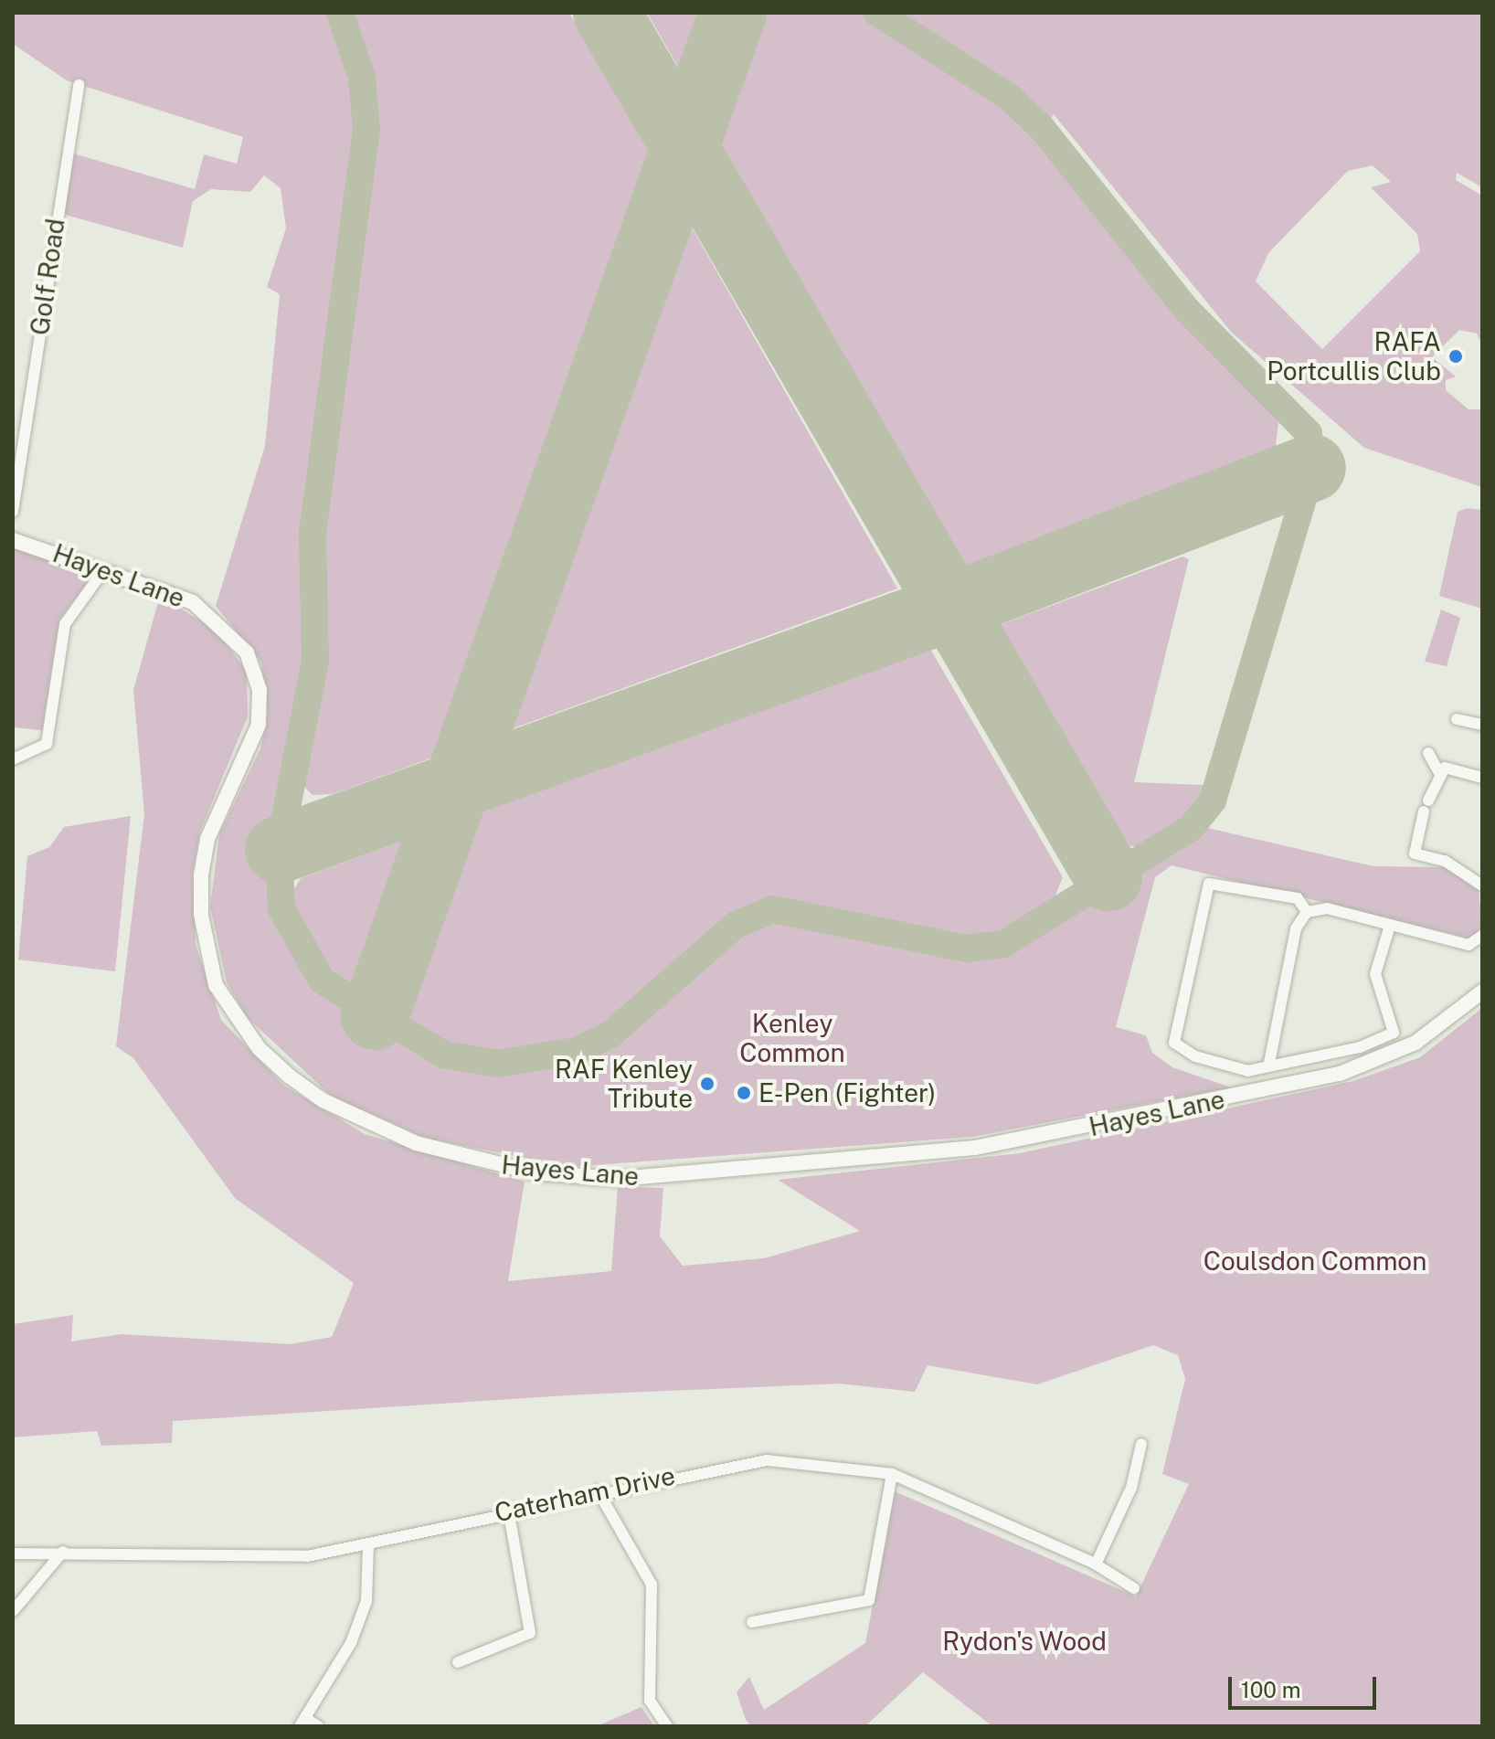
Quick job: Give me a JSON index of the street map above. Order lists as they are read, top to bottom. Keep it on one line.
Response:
{"streets":{"street":["Golf Road","Hayes Lane","Caterham Drive"]},"parks":["Kenley Common","Coulsdon Common","Rydon's Wood"],"places":["RAFA Portcullis Club","RAF Kenley Tribute","E-Pen (Fighter)"],"scale_bar":"100 m"}
